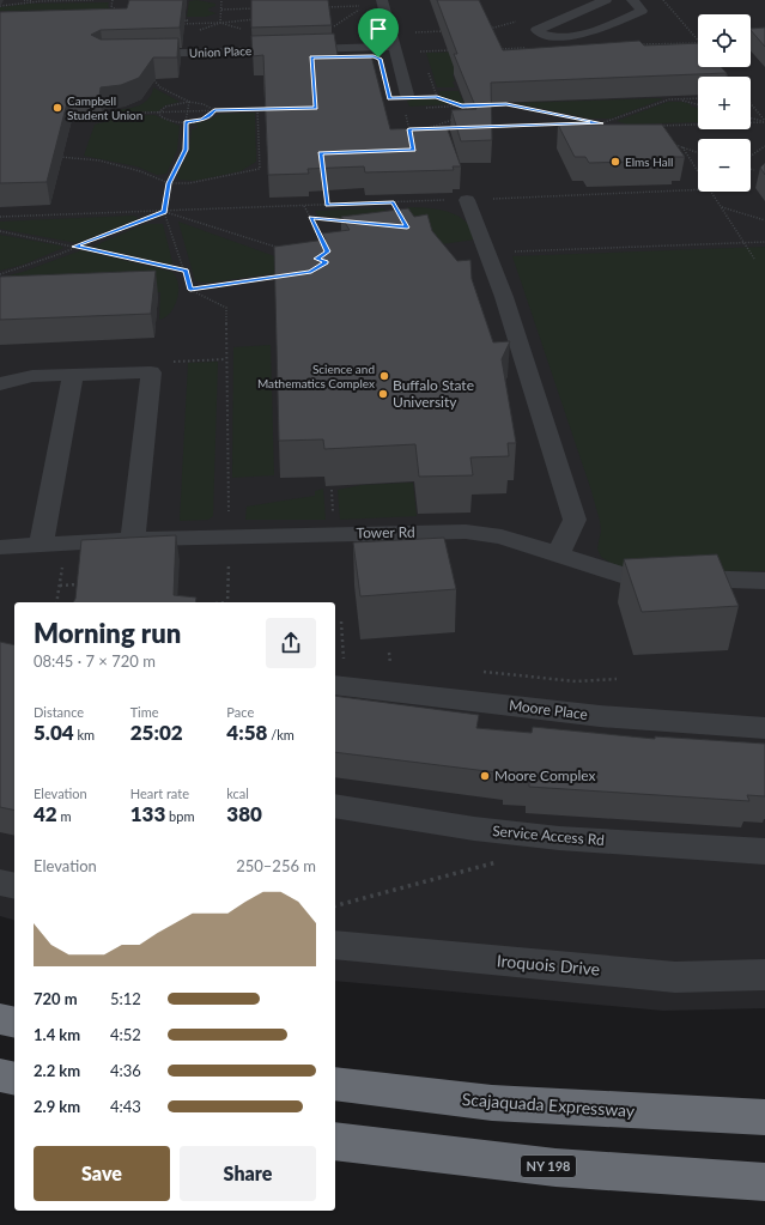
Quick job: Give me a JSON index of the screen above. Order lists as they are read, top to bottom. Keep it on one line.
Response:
{"streets":{"highway":["Scajaquada Expressway","NY 198"],"street":["Union Place","Tower Rd","Moore Place","Service Access Rd","Iroquois Drive"]},"places":["Campbell Student Union","Elms Hall","Science and Mathematics Complex","Buffalo State University","Moore Complex"],"page":{"map_buttons":["+","−"],"heading":["Morning run","08:45 · 7 × 720 m"],"stats":[["Distance","5.04 km"],["Time","25:02"],["Pace","4:58 /km"],["Elevation","42 m"],["Heart rate","133 bpm"],["kcal","380"]],"chart":["Elevation","250–256 m"],"list":[{"name":"720 m","note":"5:12"},{"name":"1.4 km","note":"4:52"},{"name":"2.2 km","note":"4:36"},{"name":"2.9 km","note":"4:43"}],"buttons":["Save","Share"]}}
